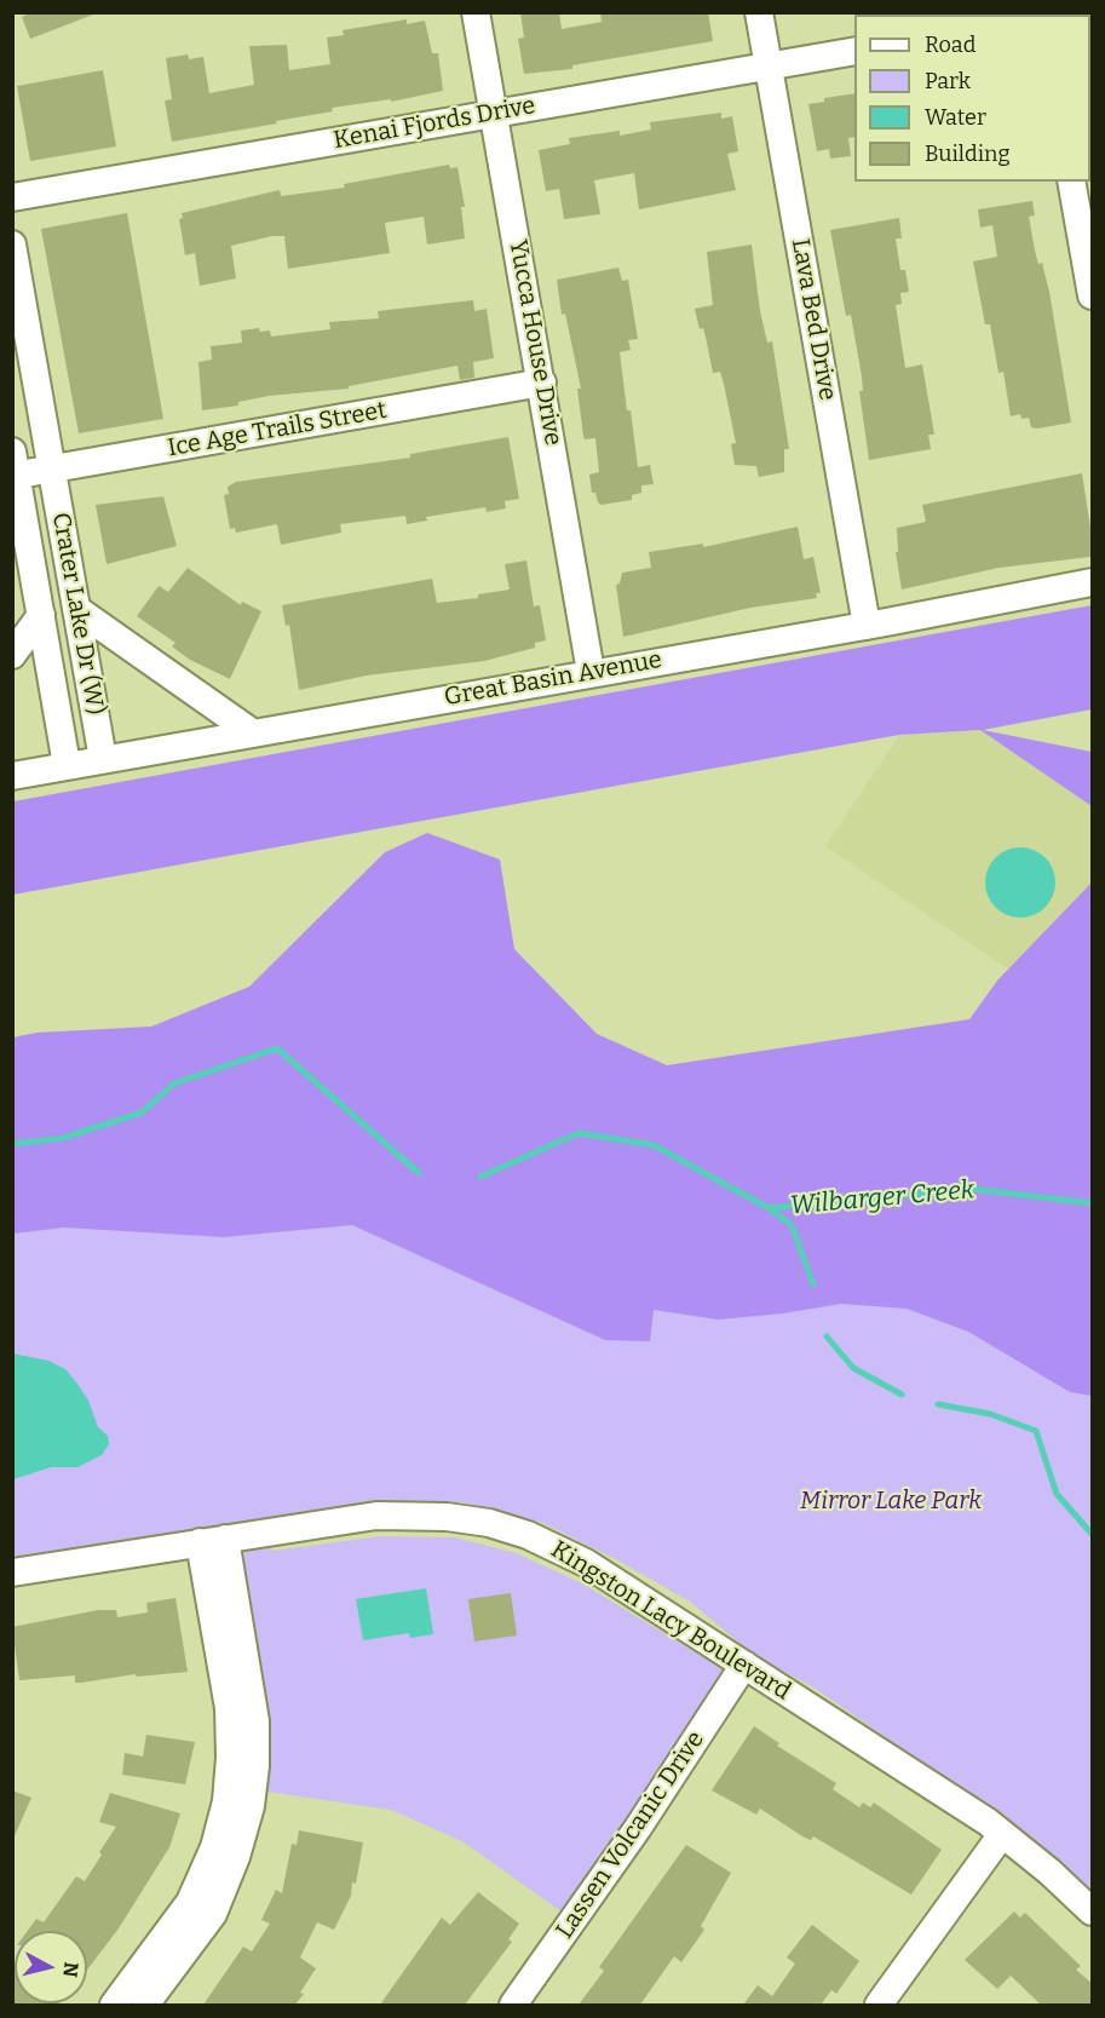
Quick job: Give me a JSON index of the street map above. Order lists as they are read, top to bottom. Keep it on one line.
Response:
{"streets":{"street":["Kenai Fjords Drive","Lava Bed Drive","Yucca House Drive","Ice Age Trails Street","Crater Lake Dr (W)","Great Basin Avenue","Kingston Lacy Boulevard","Lassen Volcanic Drive"]},"crossings":[["Kenai Fjords Drive","Lava Bed Drive"],["Kenai Fjords Drive","Yucca House Drive"],["Lava Bed Drive","Great Basin Avenue"],["Yucca House Drive","Ice Age Trails Street"],["Yucca House Drive","Great Basin Avenue"],["Ice Age Trails Street","Crater Lake Dr (W)"],["Crater Lake Dr (W)","Great Basin Avenue"],["Kingston Lacy Boulevard","Lassen Volcanic Drive"]],"water":["Wilbarger Creek"],"parks":["Mirror Lake Park"],"legend":["Road","Park","Water","Building"],"north":"right"}
